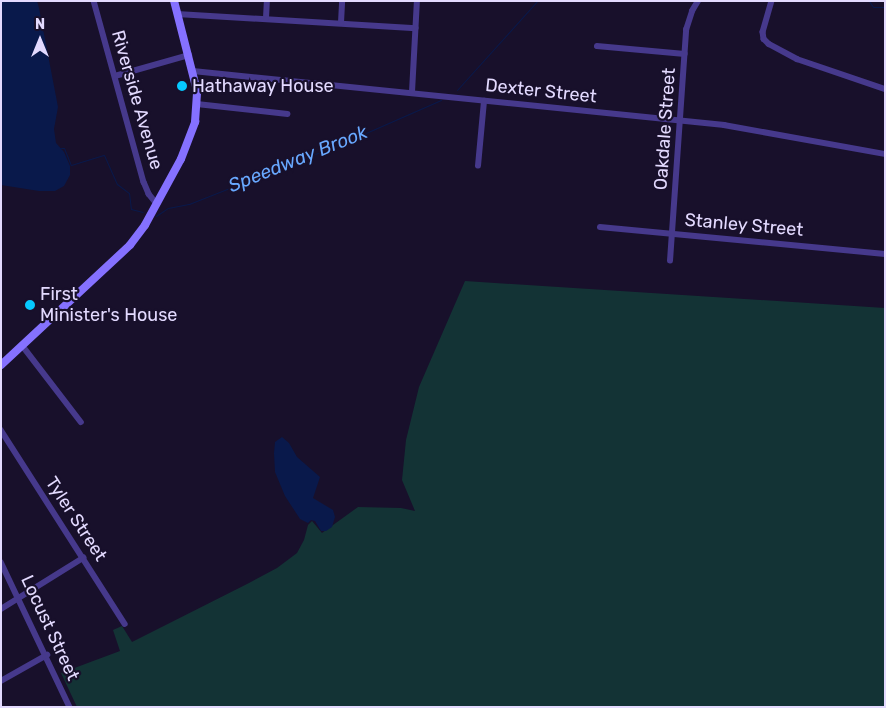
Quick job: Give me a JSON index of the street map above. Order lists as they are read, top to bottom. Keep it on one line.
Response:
{"streets":{"street":["Dexter Street","Riverside Avenue","Oakdale Street","Stanley Street","Tyler Street","Locust Street"]},"crossings":[["Dexter Street","Oakdale Street"],["Oakdale Street","Stanley Street"]],"water":["Speedway Brook"],"places":["Hathaway House","First Minister's House"],"north":"top"}
